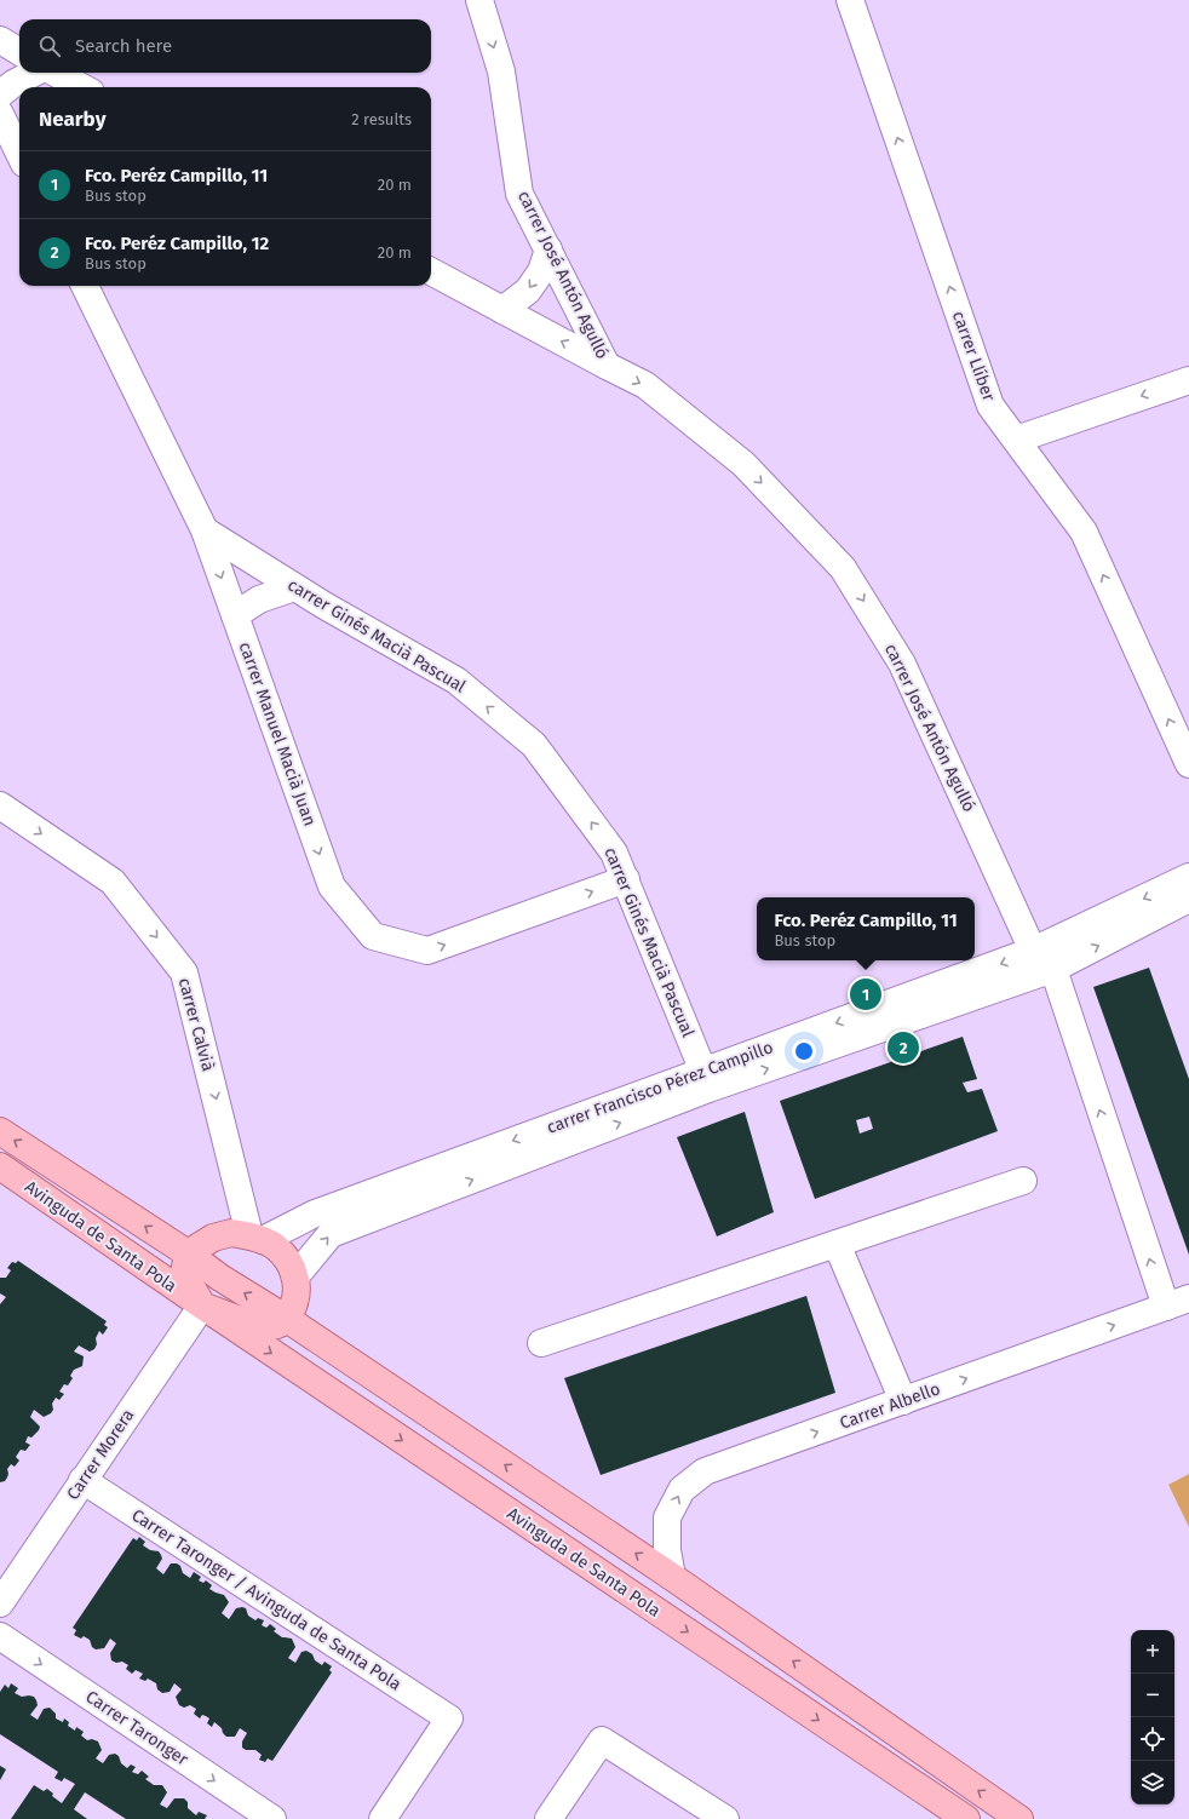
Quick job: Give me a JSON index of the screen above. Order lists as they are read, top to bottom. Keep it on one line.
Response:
{"streets":{"main road":["Avinguda de Santa Pola"],"street":["carrer José Antón Agulló","carrer Llíber","carrer Ginés Macià Pascual","carrer Manuel Macià Juan","carrer Calvià","carrer Francisco Pérez Campillo","Carrer Albello","Carrer Morera","Carrer Taronger / Avinguda de Santa Pola","Carrer Taronger"]},"crossings":[["carrer José Antón Agulló","carrer Francisco Pérez Campillo"],["carrer Ginés Macià Pascual","carrer Manuel Macià Juan"],["carrer Ginés Macià Pascual","carrer Francisco Pérez Campillo"],["carrer Calvià","carrer Francisco Pérez Campillo"],["Avinguda de Santa Pola","Carrer Albello"],["Avinguda de Santa Pola","Carrer Morera"],["Carrer Morera","Carrer Taronger / Avinguda de Santa Pola"]],"one_way":["carrer José Antón Agulló","carrer Llíber","carrer Ginés Macià Pascual","carrer Calvià","Carrer Taronger"],"page":{"search":"Search here","heading":["Nearby","2 results"],"list":[{"mark":"1","name":"Fco. Peréz Campillo, 11","note":"Bus stop","value":"20 m"},{"mark":"2","name":"Fco. Peréz Campillo, 12","note":"Bus stop","value":"20 m"}],"popup":["Fco. Peréz Campillo, 11","Bus stop"],"pins":["1","2"],"map_buttons":["+","−"]}}
